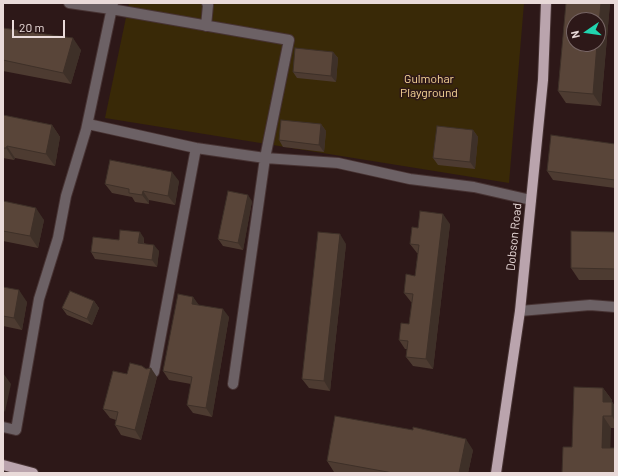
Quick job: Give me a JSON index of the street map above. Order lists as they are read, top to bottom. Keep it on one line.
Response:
{"streets":{"main road":["Dobson Road"]},"parks":["Gulmohar Playground"],"scale_bar":"20 m","north":"left"}
